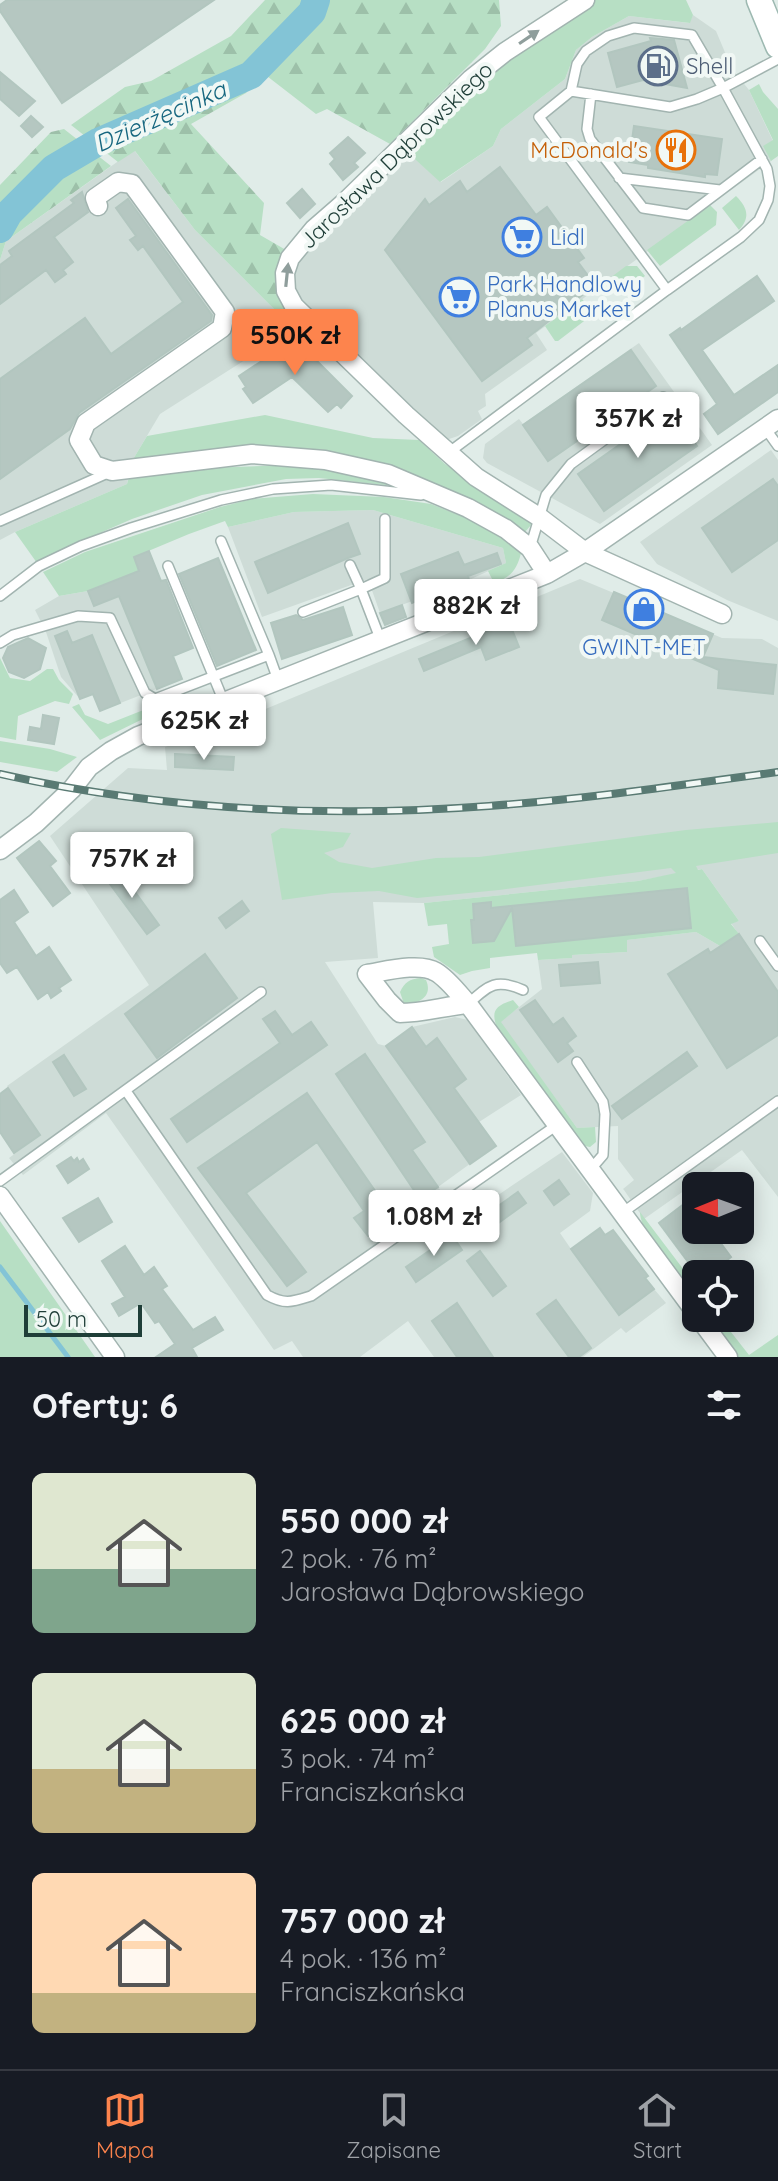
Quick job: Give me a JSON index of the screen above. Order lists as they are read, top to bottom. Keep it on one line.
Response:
{"streets":{"street":["Jarosława Dąbrowskiego"]},"water":["Dzierżęcinka"],"places":{"fuel station":["Shell"],"restaurant":["McDonald's"],"supermarket":["Lidl","Park Handlowy Planus Market"],"shop":["GWINT-MET"]},"scale_bar":"50 m","north":"left","page":{"price":["550K zł","357K zł","882K zł","625K zł","757K zł","1.08M zł"],"scale":"50 m","heading":"Oferty: 6","list":[{"name":"550 000 zł","note":"2 pok. · 76 m² · Jarosława Dąbrowskiego"},{"name":"625 000 zł","note":"3 pok. · 74 m² · Franciszkańska"},{"name":"757 000 zł","note":"4 pok. · 136 m² · Franciszkańska"}],"tabs":["Mapa","Zapisane","Start"]}}
